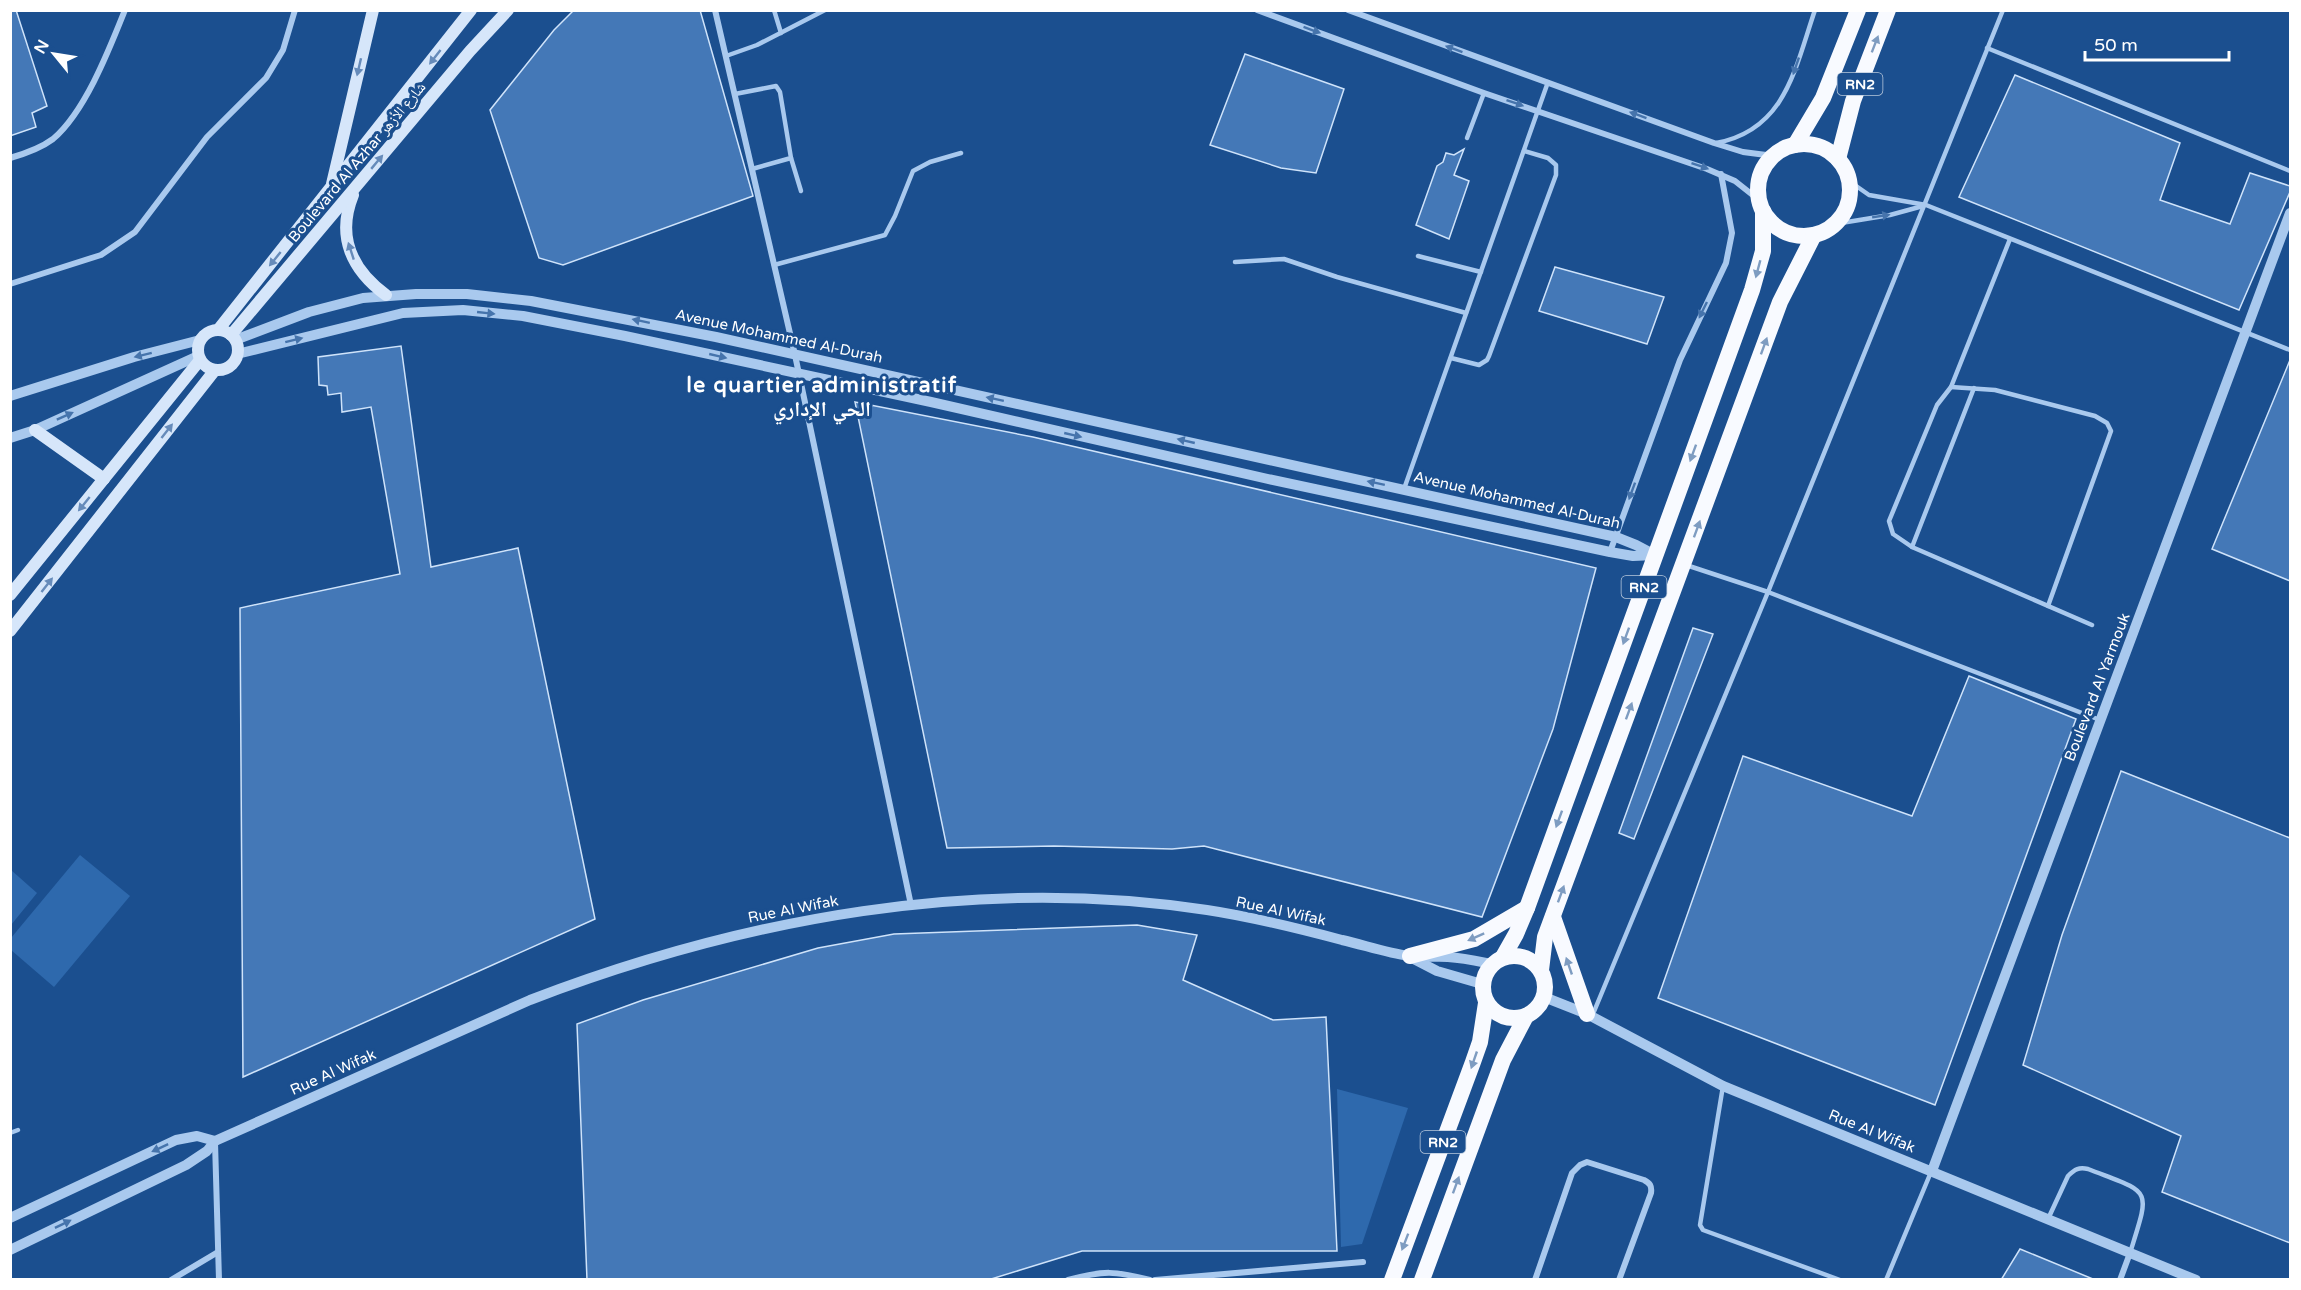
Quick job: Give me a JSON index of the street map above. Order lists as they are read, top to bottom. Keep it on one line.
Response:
{"streets":{"highway":["RN2"],"main road":["Boulevard Al Azhar شارع الأزهر"],"street":["Avenue Mohammed Al-Durah","Boulevard Al Yarmouk","Rue Al Wifak"]},"crossings":[["RN2","Avenue Mohammed Al-Durah"],["RN2","Rue Al Wifak"],["Boulevard Al Azhar شارع الأزهر","Avenue Mohammed Al-Durah"],["Boulevard Al Yarmouk","Rue Al Wifak"]],"districts":["le quartier administratif الحي الإداري"],"scale_bar":"50 m","north":"top left"}
